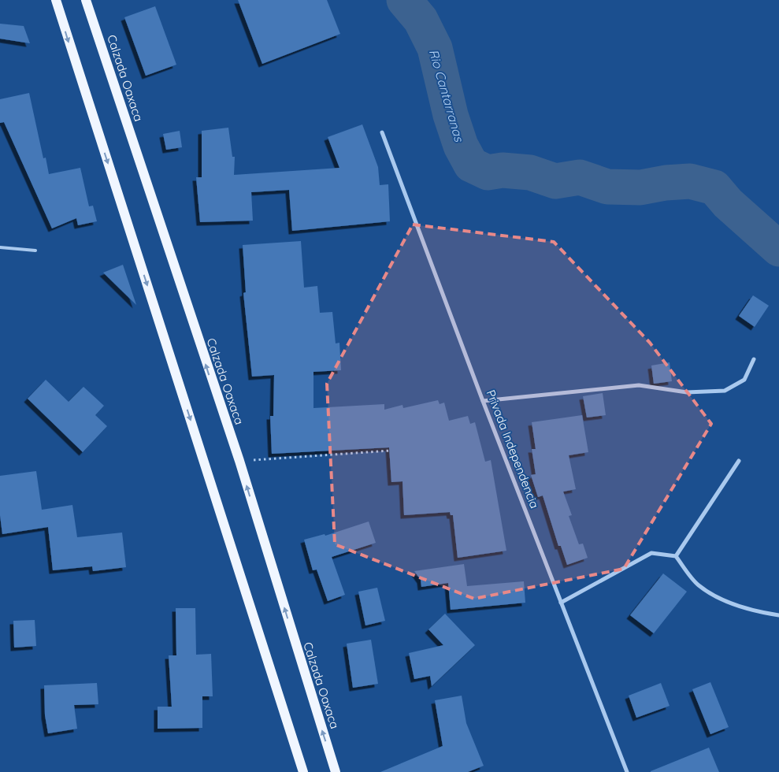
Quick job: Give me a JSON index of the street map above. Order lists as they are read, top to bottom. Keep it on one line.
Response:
{"streets":{"main road":["Calzada Oaxaca"],"street":["Privada Independencia"]},"water":["Rio Cantarranas"]}
